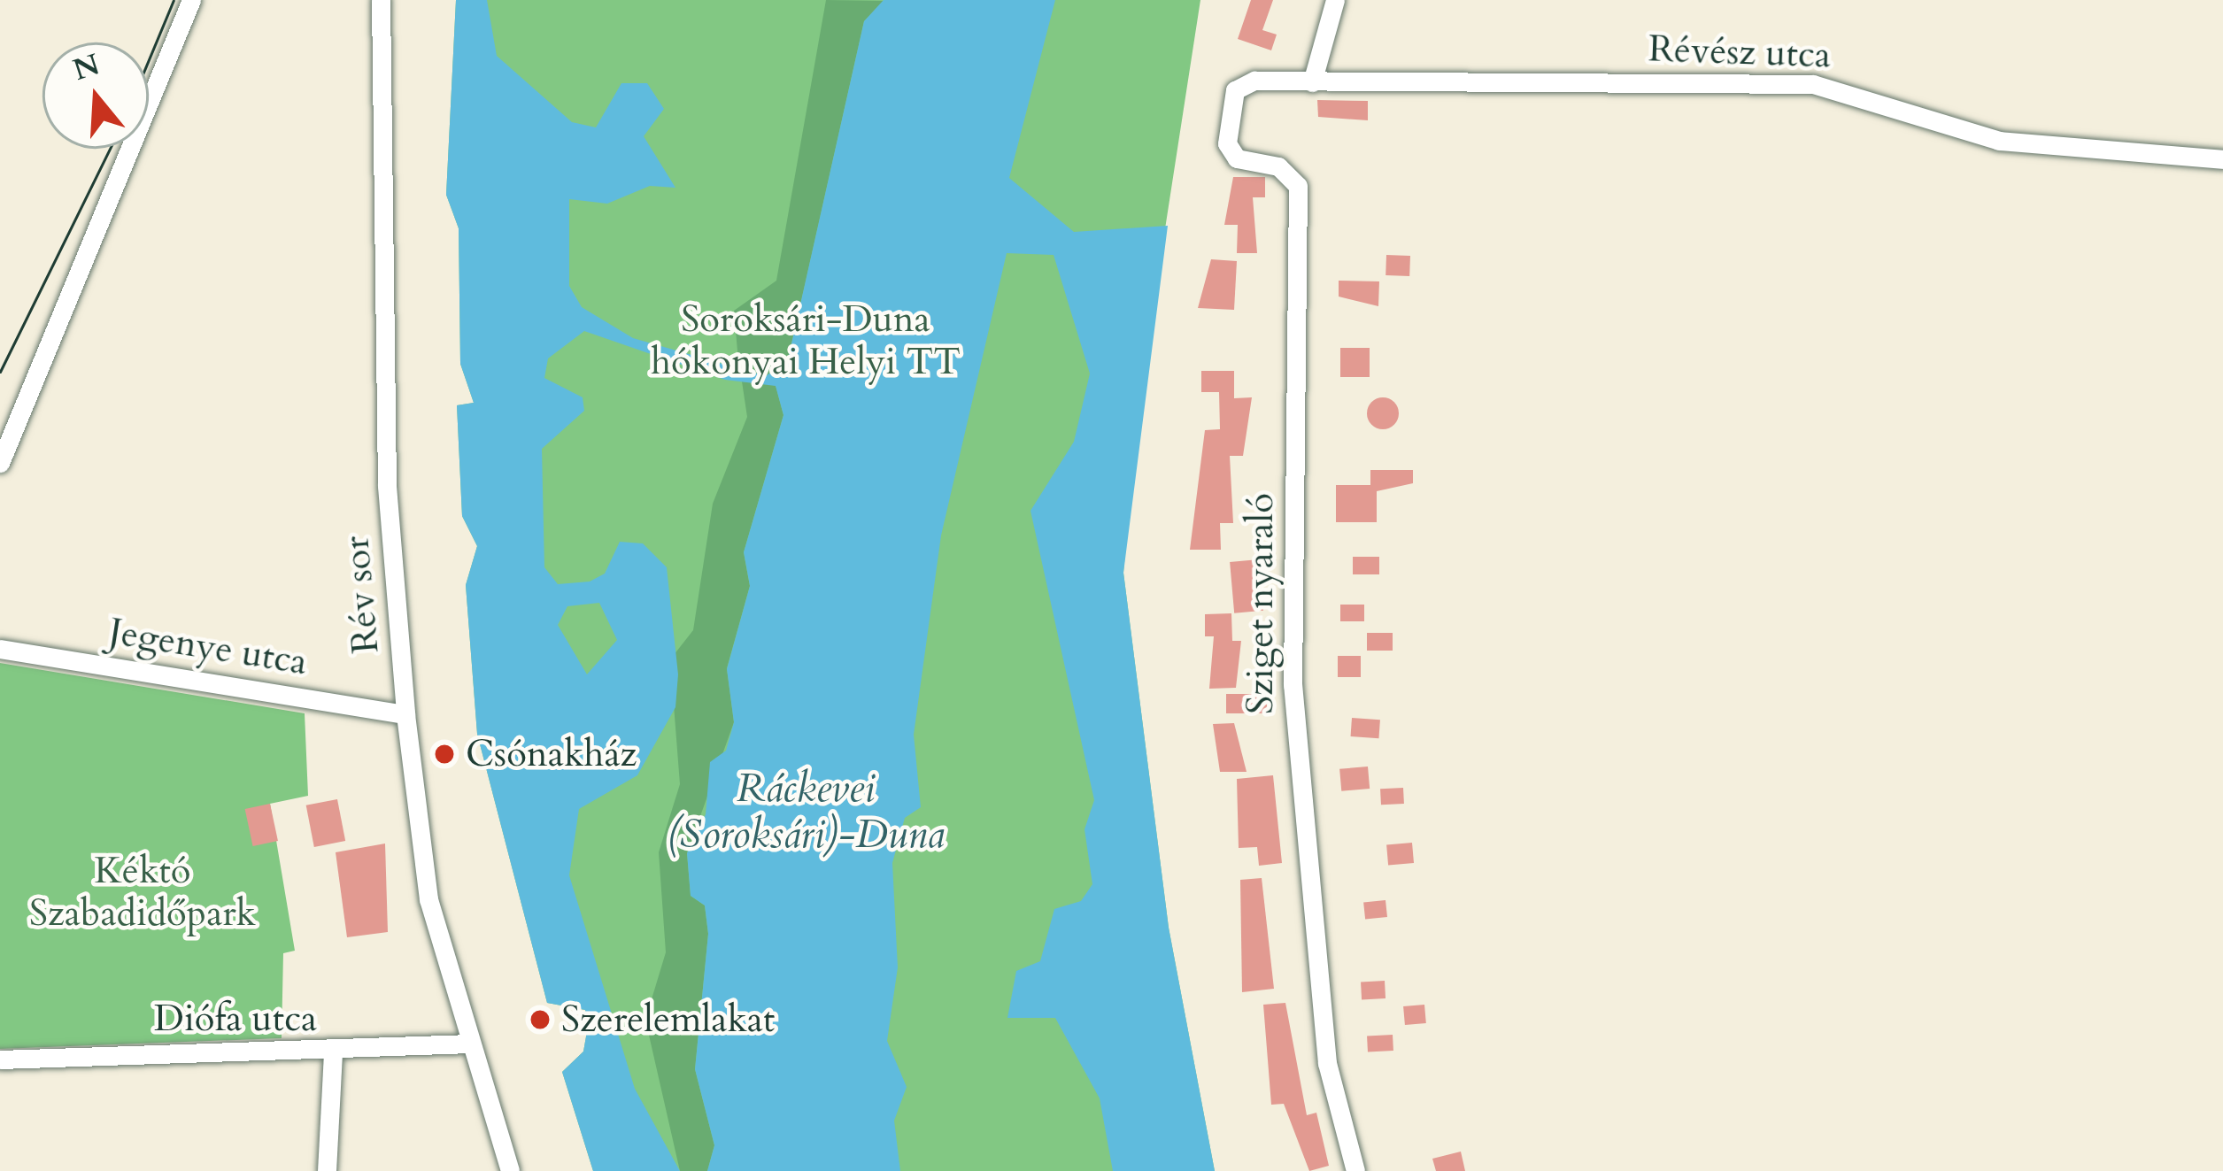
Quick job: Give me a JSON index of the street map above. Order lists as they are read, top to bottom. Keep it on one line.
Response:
{"streets":{"street":["Révész utca","Rév sor","Sziget nyaraló","Jegenye utca","Diófa utca"]},"crossings":[["Révész utca","Sziget nyaraló"],["Rév sor","Jegenye utca"],["Rév sor","Diófa utca"]],"water":["Ráckevei (Soroksári)-Duna"],"parks":["Soroksári-Duna hókonyai Helyi TT","Kéktó Szabadidőpark"],"places":["Csónakház","Szerelemlakat"],"north":"top"}
